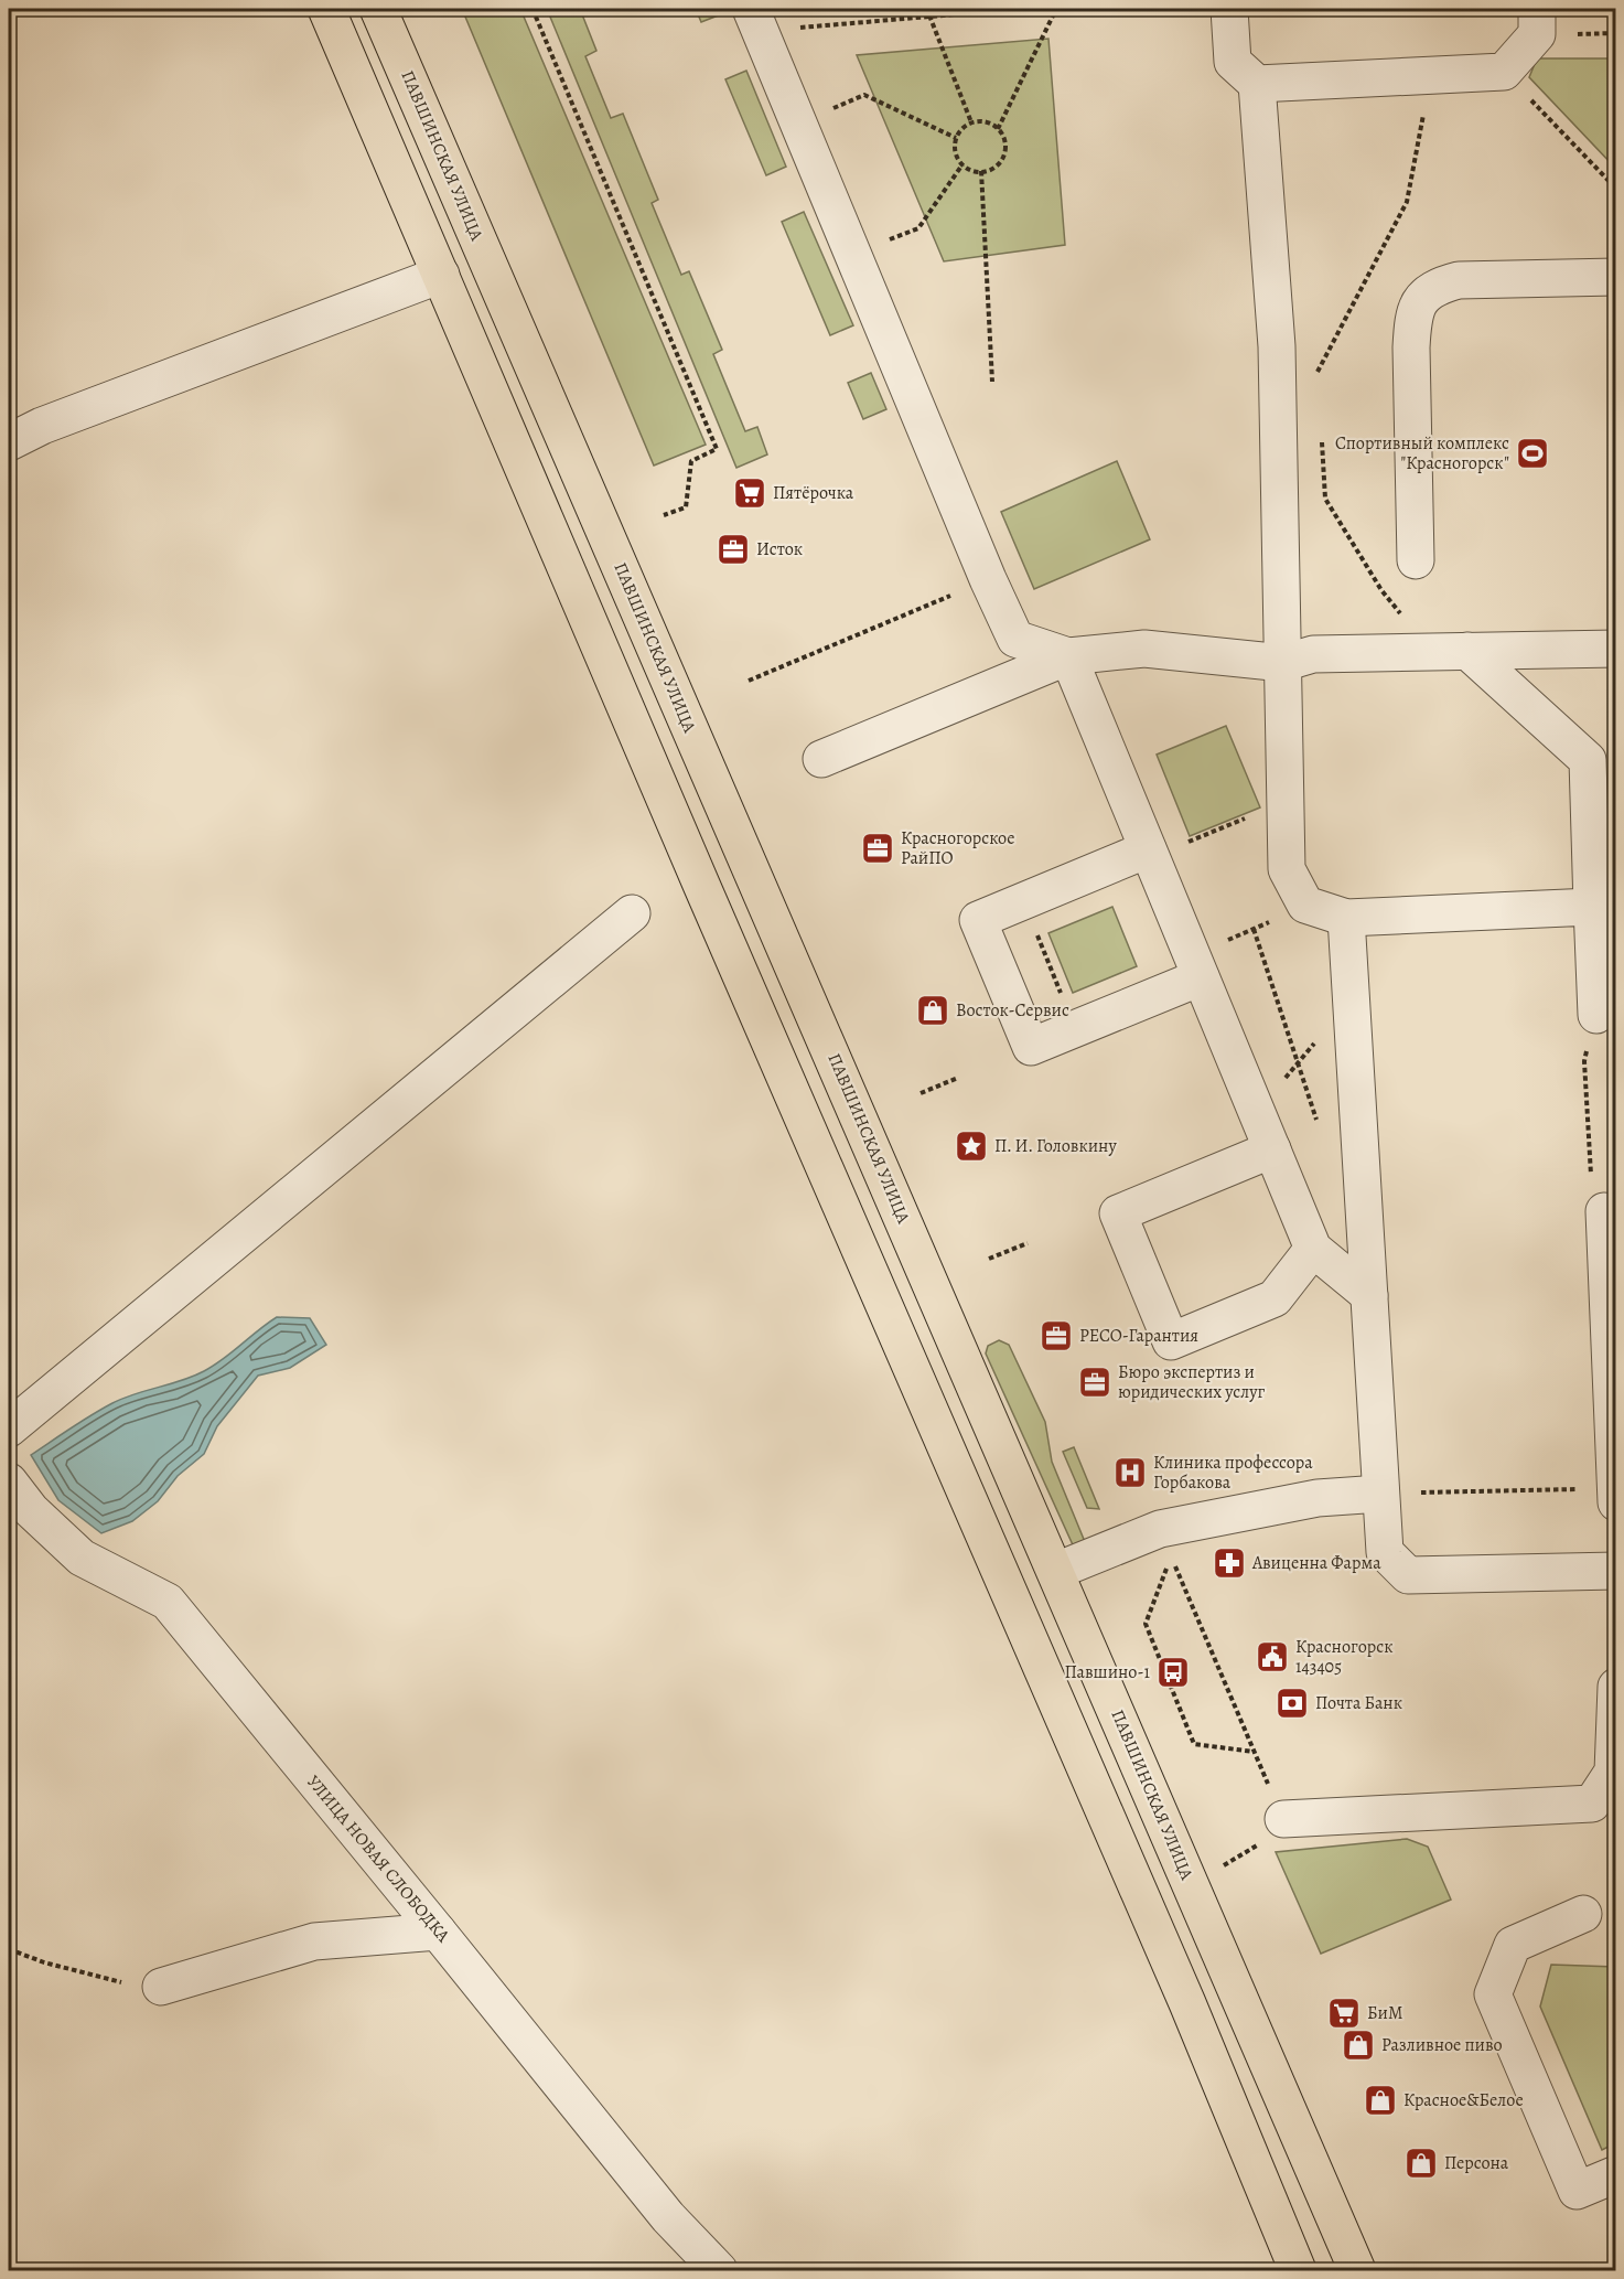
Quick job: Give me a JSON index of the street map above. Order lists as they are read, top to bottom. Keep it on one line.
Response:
{"streets":{"main road":["ПАВШИНСКАЯ УЛИЦА"],"street":["УЛИЦА НОВАЯ СЛОБОДКА"]},"places":{"sports":["Спортивный комплекс \"Красногорск\""],"supermarket":["Пятёрочка","БиМ"],"office":["Исток","Красногорское РайПО","РЕСО-Гарантия","Бюро экспертиз и юридических услуг"],"shop":["Восток-Сервис","Разливное пиво","Красное&Белое","Персона"],"place":["П. И. Головкину"],"hospital":["Клиника профессора Горбакова"],"pharmacy":["Авиценна Фарма"],"public building":["Красногорск 143405"],"bus stop":["Павшино-1"],"bank":["Почта Банк"]}}
